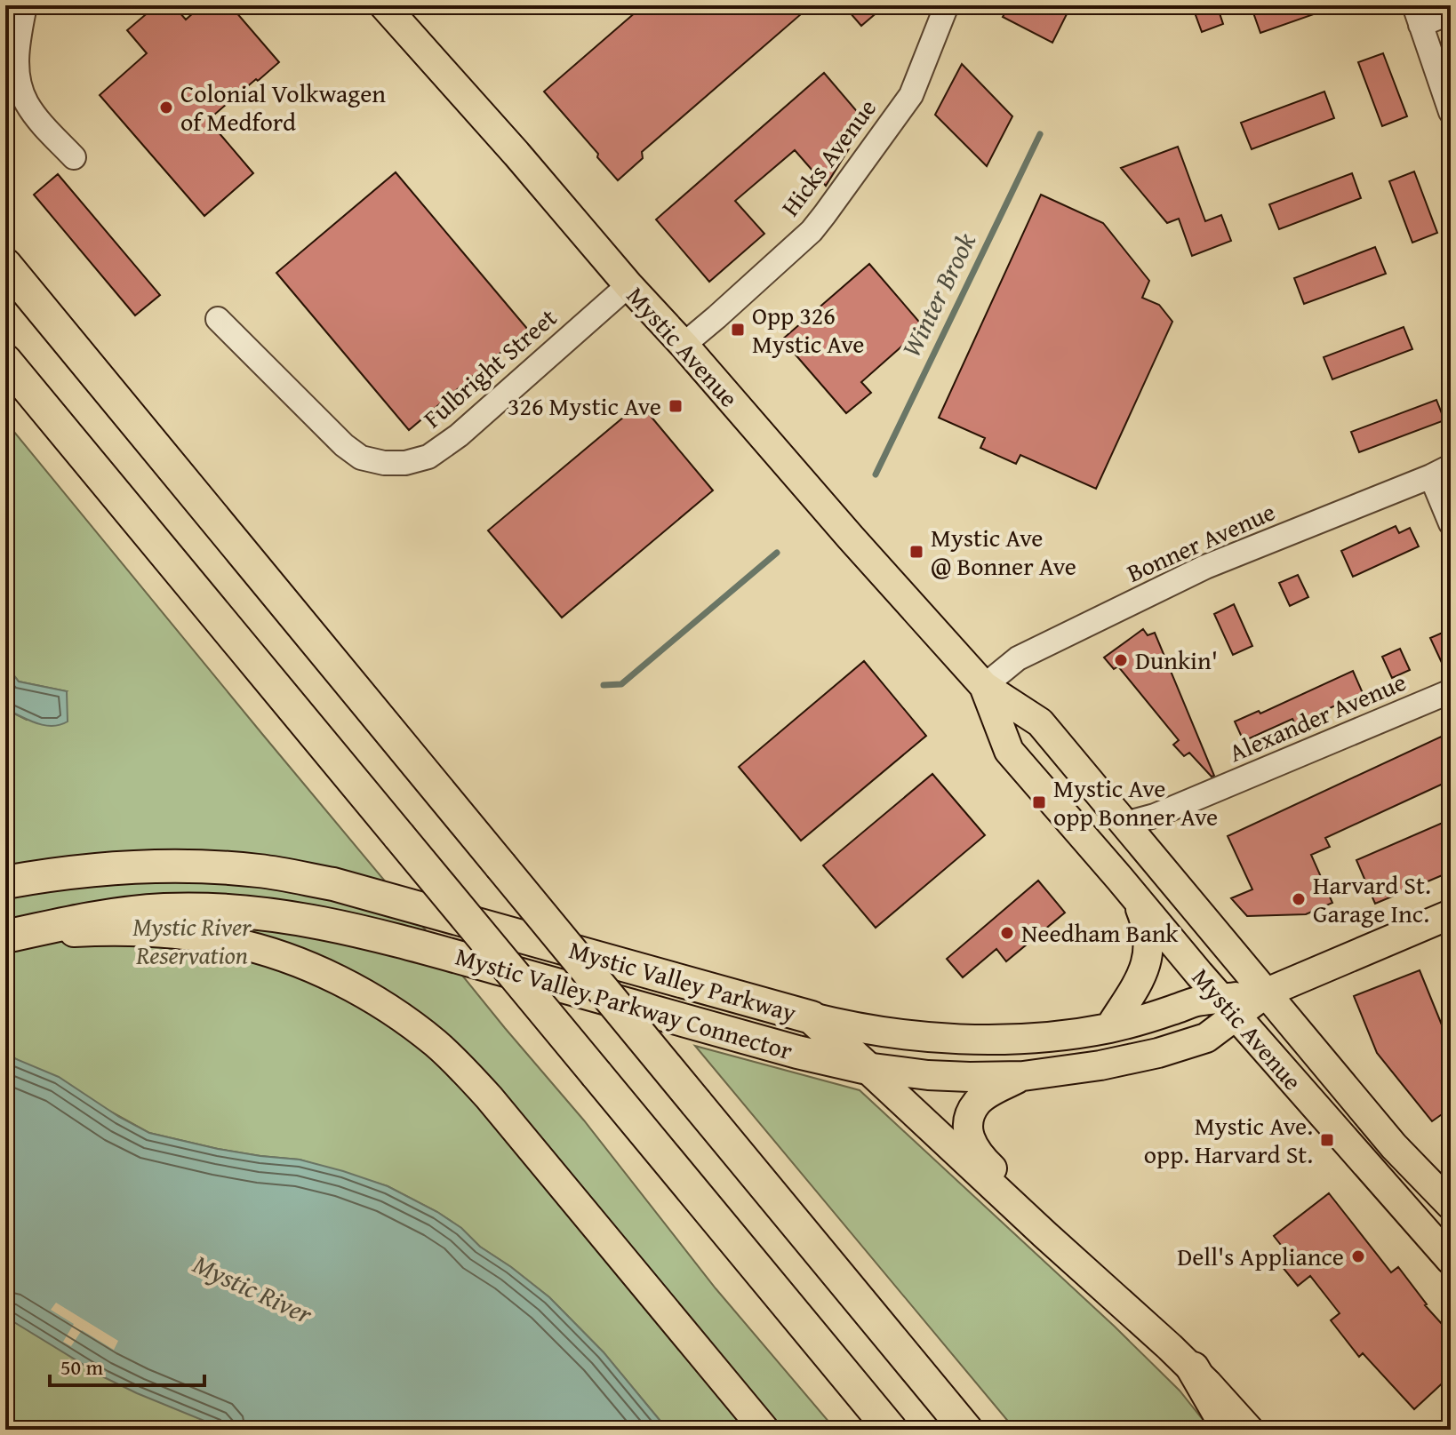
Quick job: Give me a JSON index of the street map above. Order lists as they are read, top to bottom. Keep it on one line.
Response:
{"streets":{"highway":["Mystic Valley Parkway","Mystic Valley Parkway Connector"],"main road":["Mystic Avenue"],"street":["Hicks Avenue","Fulbright Street","Bonner Avenue","Alexander Avenue"]},"crossings":[["Hicks Avenue","Mystic Avenue"],["Mystic Avenue","Fulbright Street"],["Mystic Avenue","Bonner Avenue"],["Mystic Avenue","Alexander Avenue"],["Mystic Avenue","Mystic Valley Parkway Connector"],["Mystic Valley Parkway","Mystic Valley Parkway Connector"]],"water":["Winter Brook","Mystic River"],"parks":["Mystic River Reservation"],"places":{"other":["Colonial Volkwagen of Medford","Dunkin'","Harvard St. Garage Inc.","Needham Bank","Dell's Appliance"],"transit":["Opp 326 Mystic Ave","326 Mystic Ave","Mystic Ave @ Bonner Ave","Mystic Ave opp Bonner Ave","Mystic Ave. opp. Harvard St."]},"scale_bar":"50 m"}
